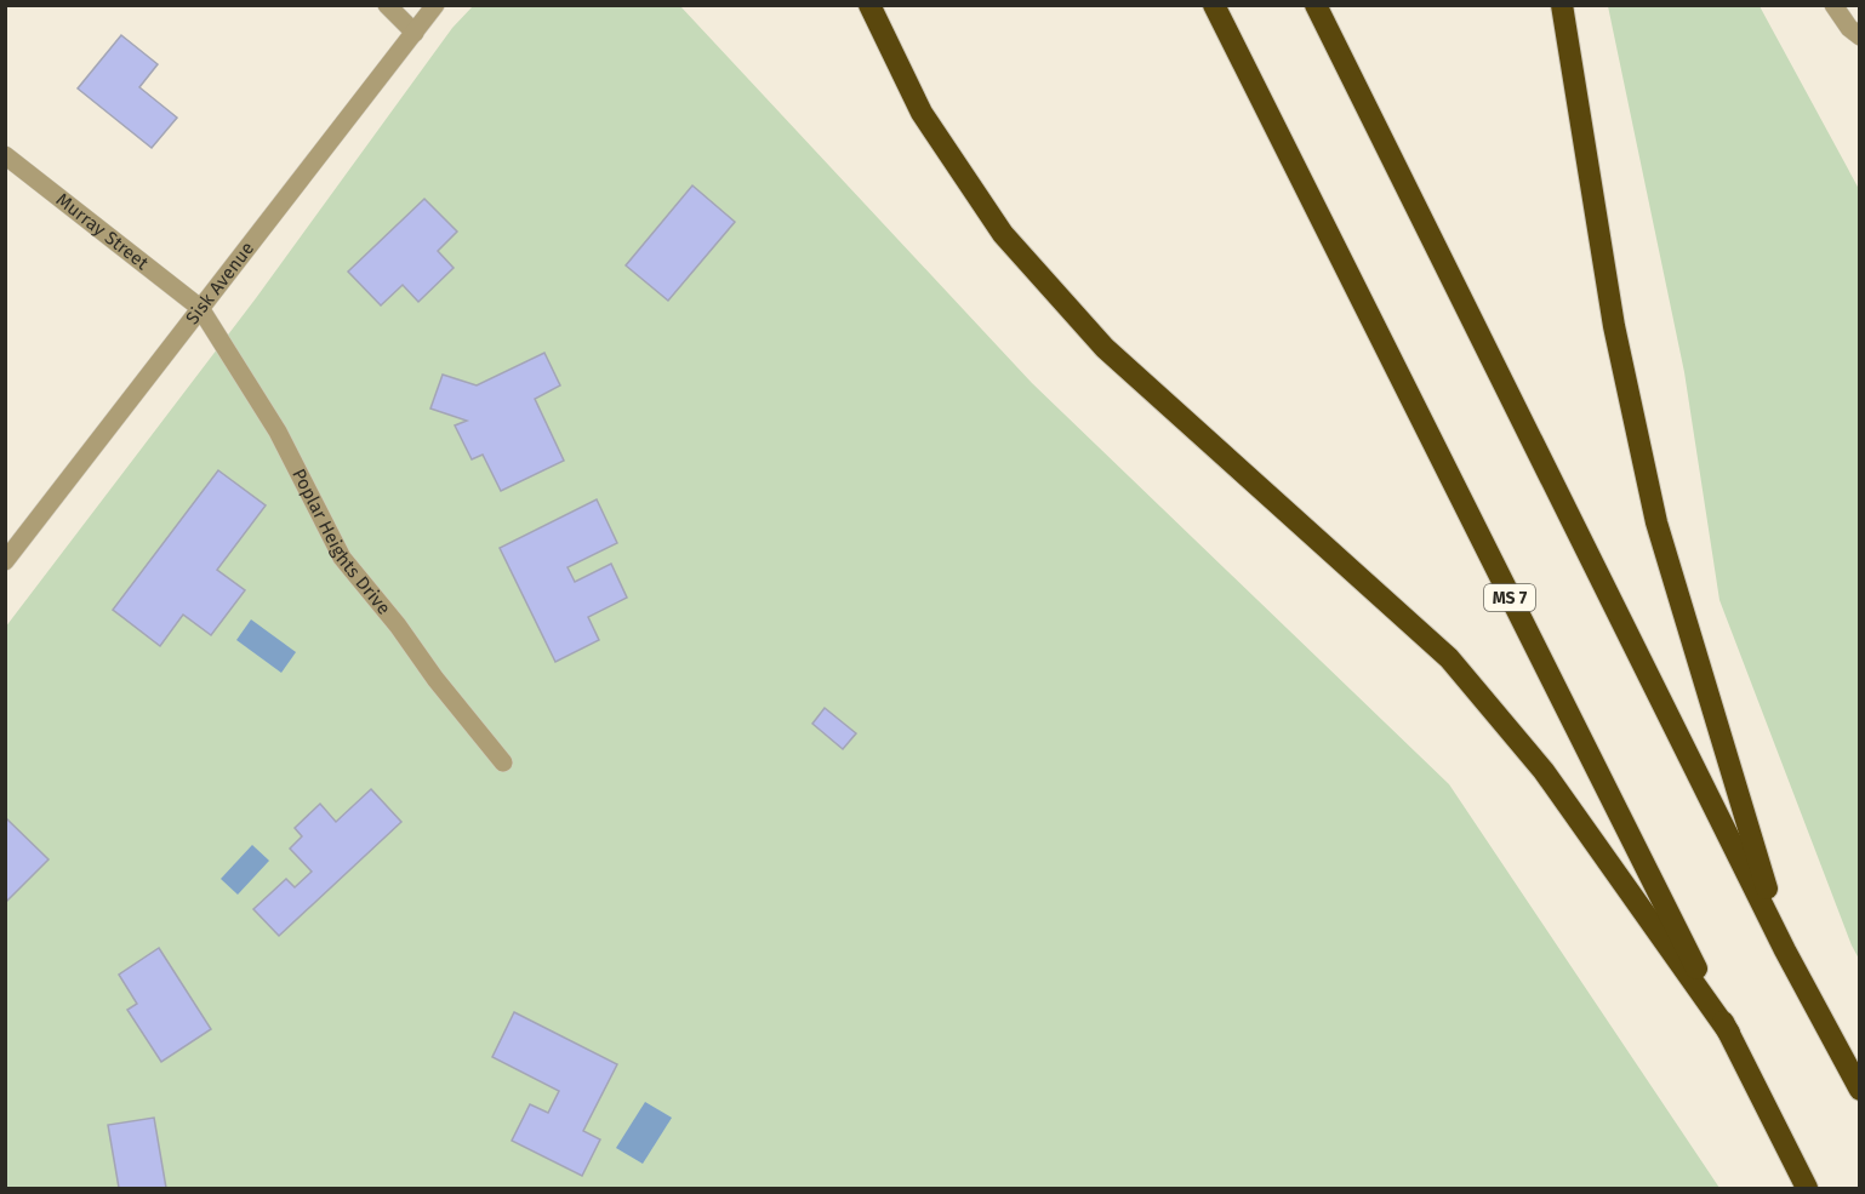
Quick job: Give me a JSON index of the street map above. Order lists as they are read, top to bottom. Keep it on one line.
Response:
{"streets":{"highway":["MS 7"],"street":["Murray Street","Sisk Avenue","Poplar Heights Drive"]},"crossings":[["Murray Street","Sisk Avenue"],["Murray Street","Poplar Heights Drive"],["Sisk Avenue","Poplar Heights Drive"]]}
